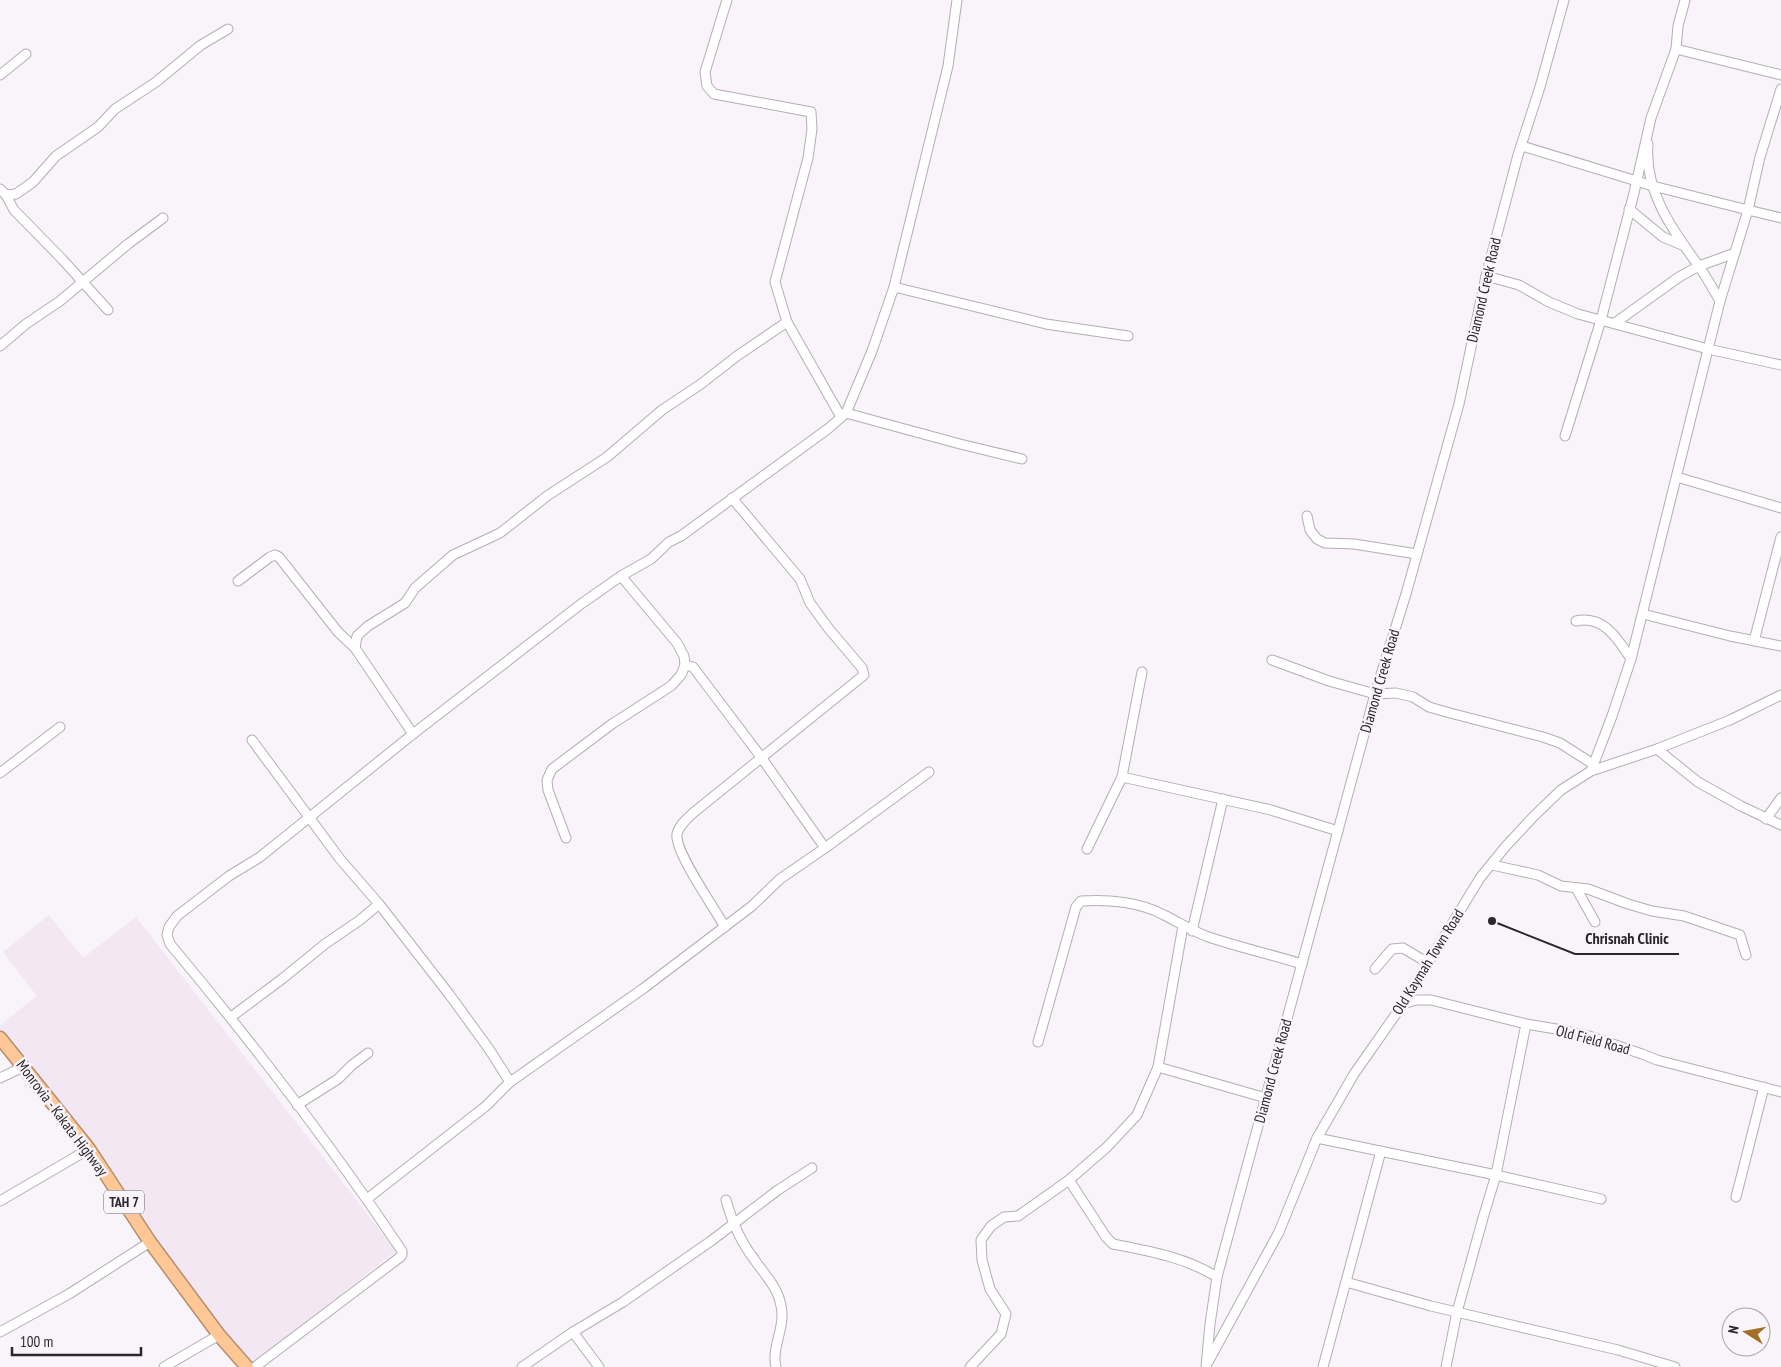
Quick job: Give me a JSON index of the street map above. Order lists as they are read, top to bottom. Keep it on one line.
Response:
{"streets":{"highway":["Monrovia - Kakata Highway","TAH 7"],"street":["Diamond Creek Road","Old Kaymah Town Road","Old Field Road"]},"crossings":[["Diamond Creek Road","Old Kaymah Town Road"],["Old Kaymah Town Road","Old Field Road"]],"places":["Chrisnah Clinic"],"scale_bar":"100 m","north":"left"}
